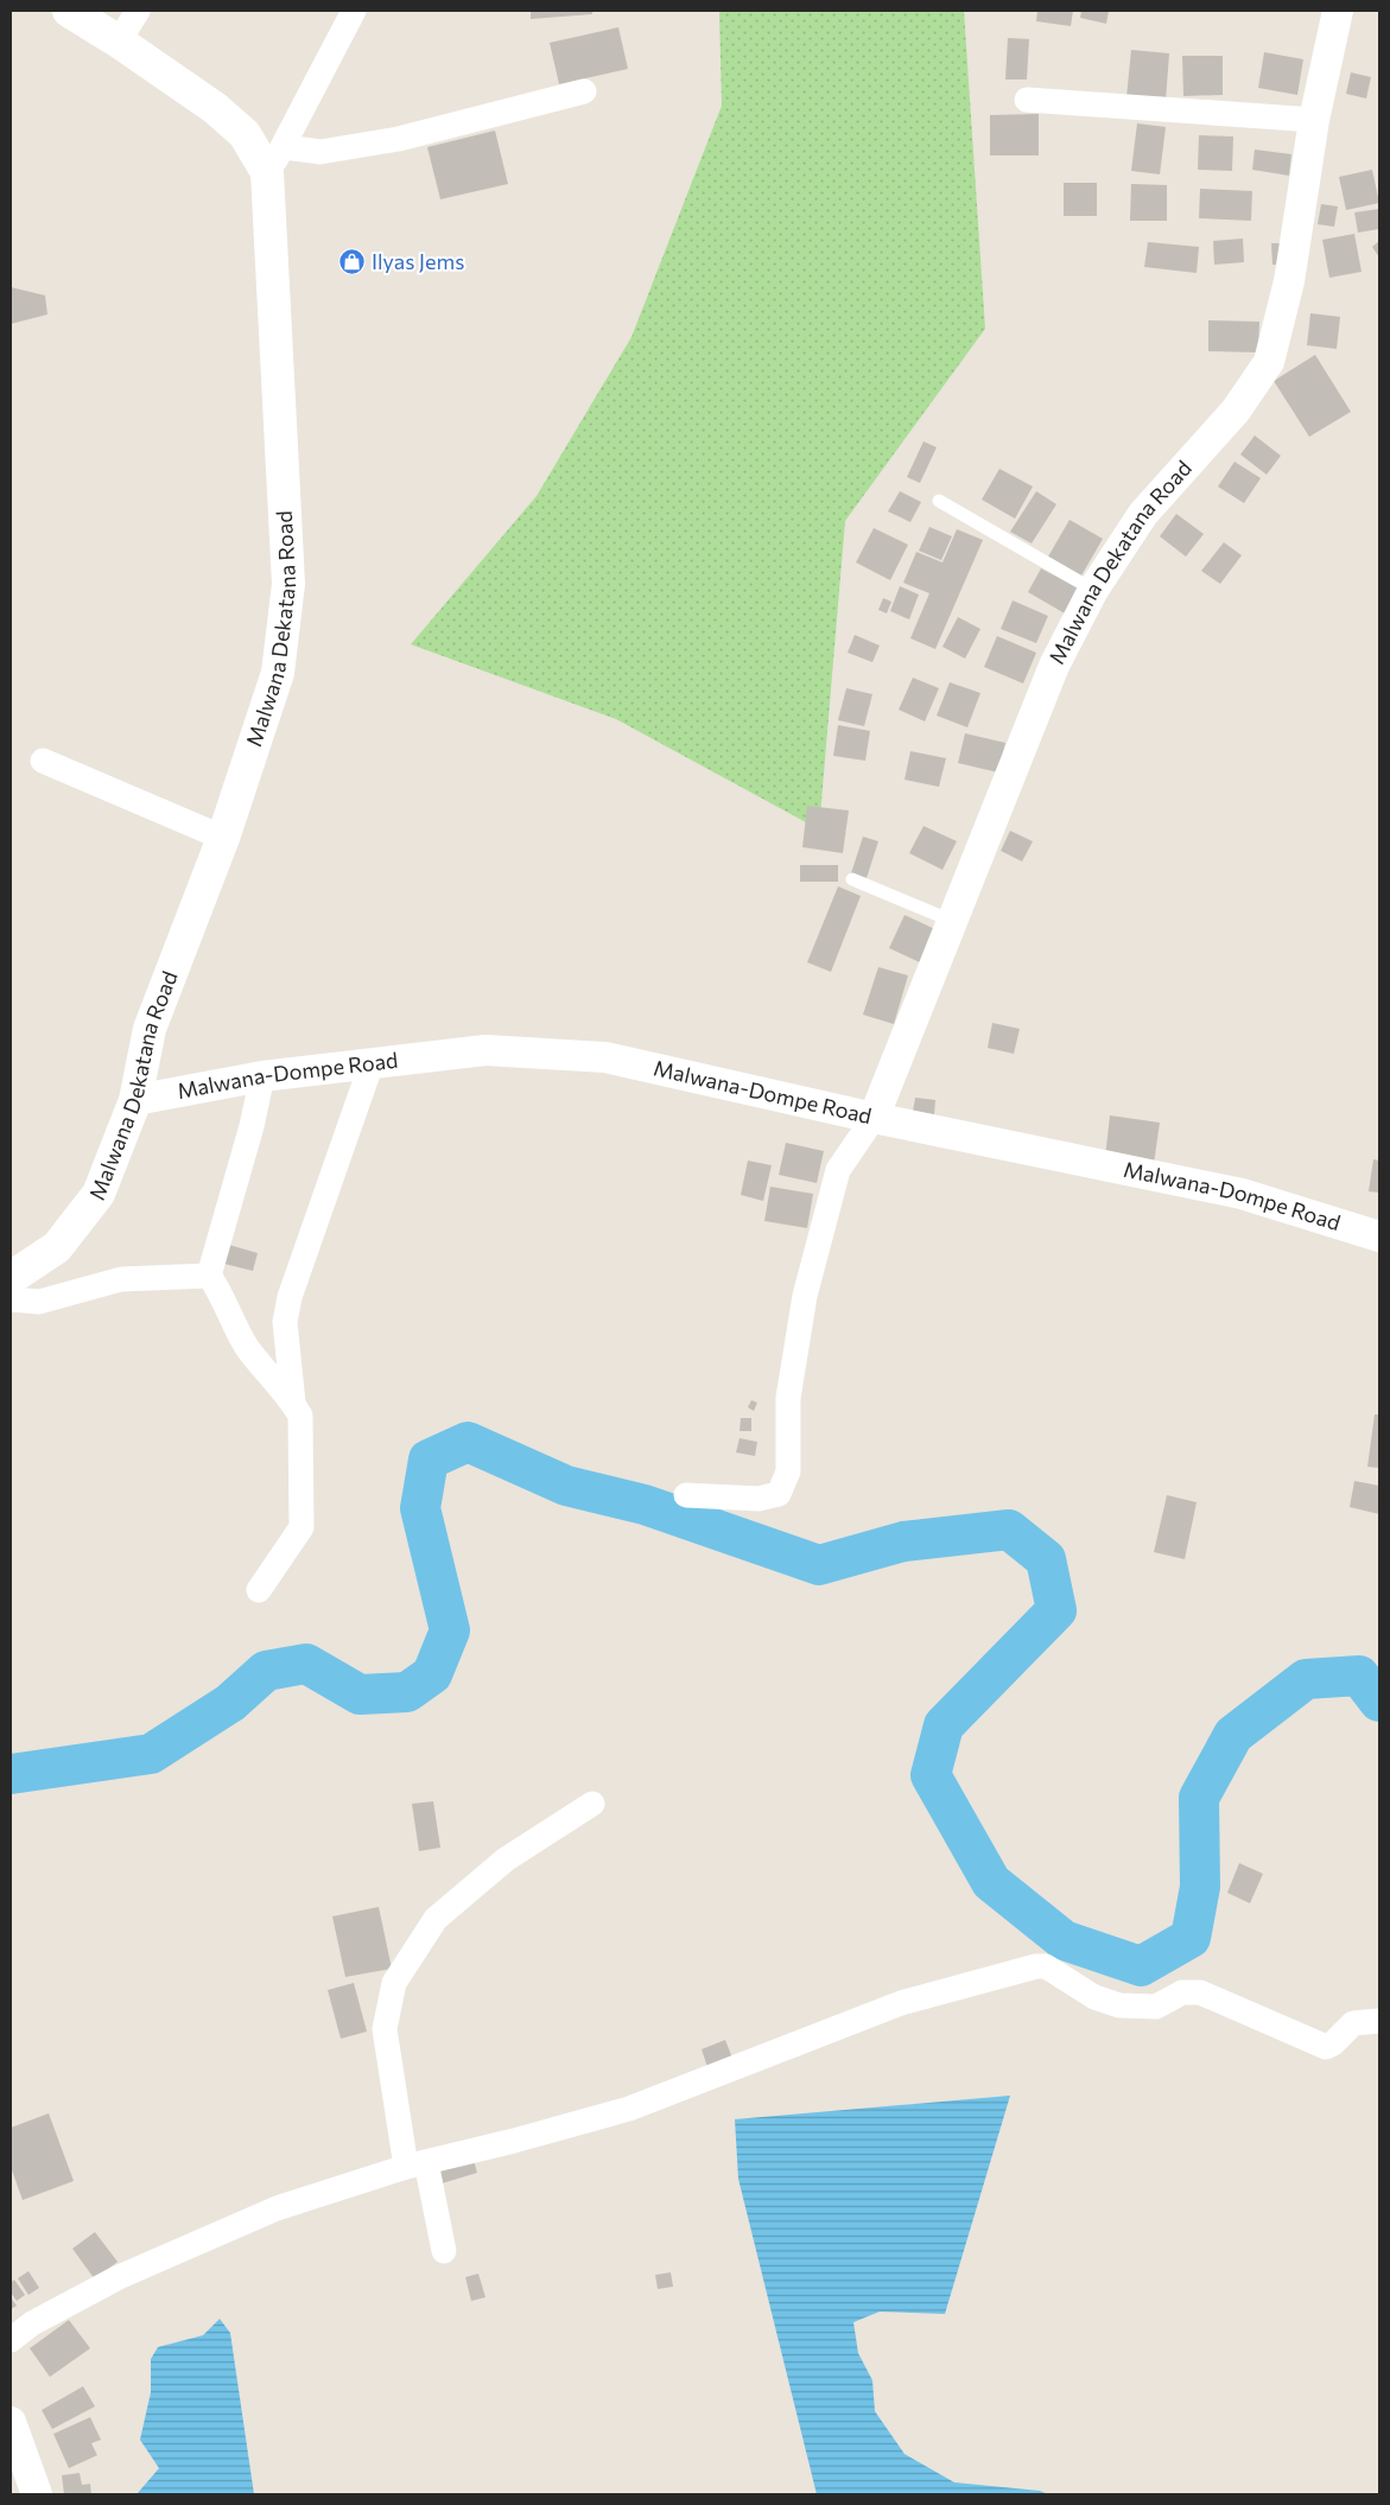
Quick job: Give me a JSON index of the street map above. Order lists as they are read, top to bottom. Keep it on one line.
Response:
{"streets":{"main road":["Malwana Dekatana Road"],"street":["Malwana-Dompe Road"]},"crossings":[["Malwana Dekatana Road","Malwana-Dompe Road"]],"places":{"shop":["Ilyas Jems"]}}
